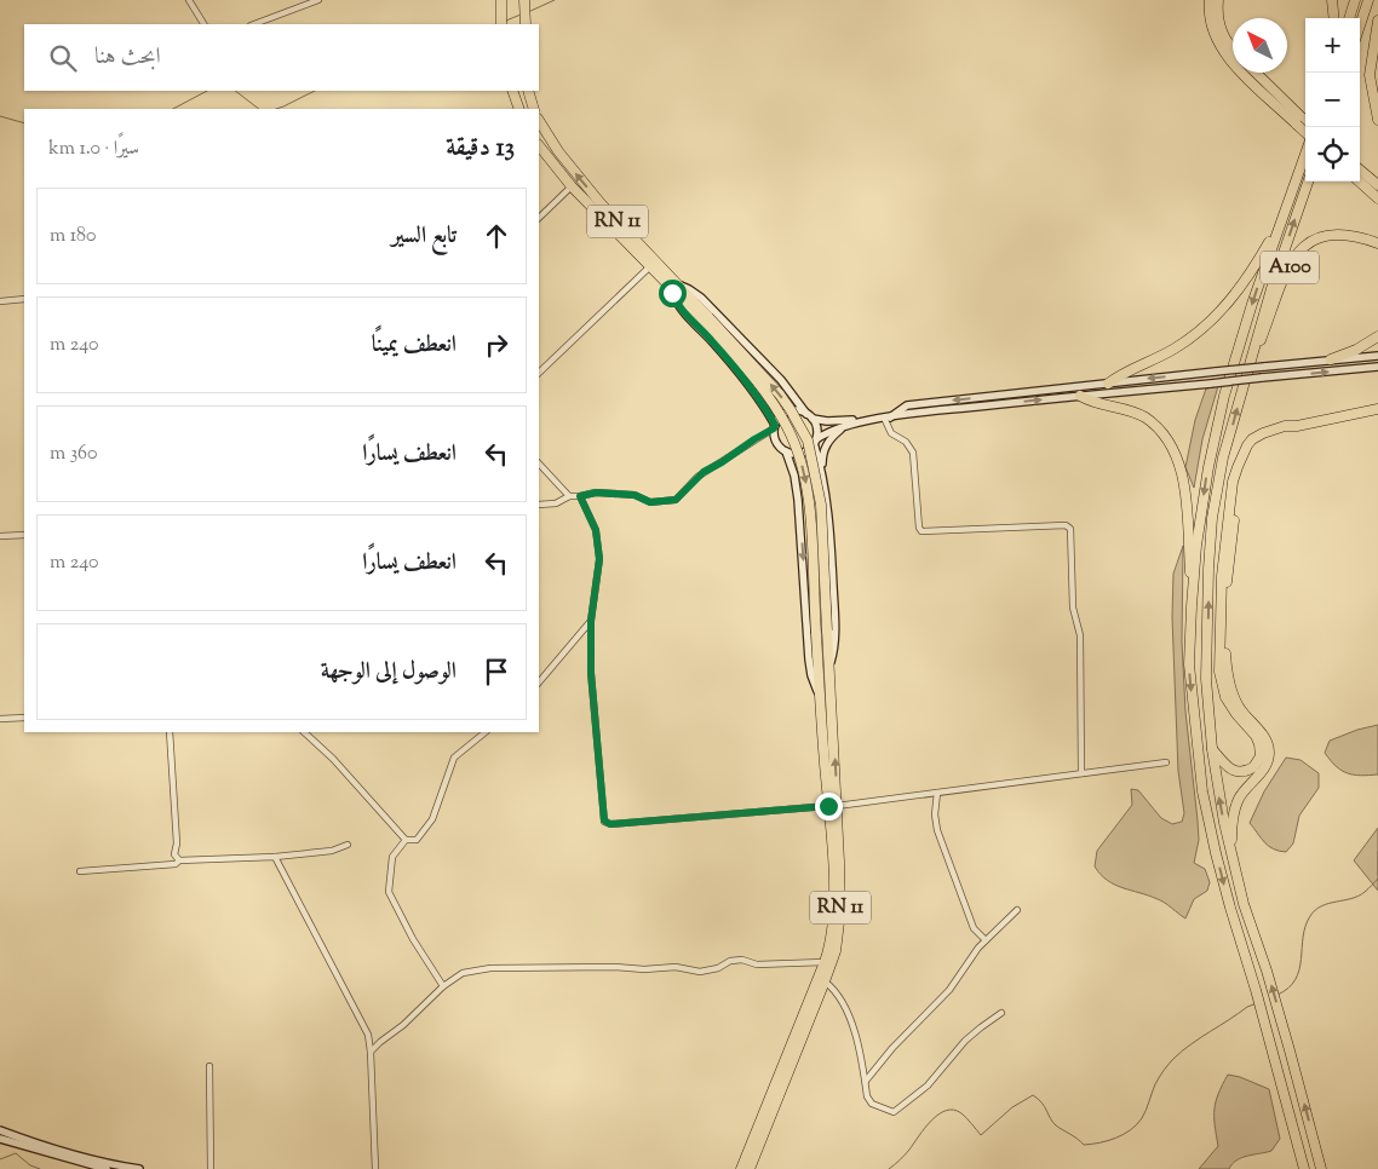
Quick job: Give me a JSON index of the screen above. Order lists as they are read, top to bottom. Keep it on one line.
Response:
{"streets":{"highway":["RN 11","A100"]},"north":"top left","page":{"map_buttons":["+","−"],"search":"ابحث هنا","heading":["13 دقيقة","سيرًا · 1.0 km"],"list":[["تابع السير","180 m"],["انعطف يمينًا","240 m"],["انعطف يسارًا","360 m"],["انعطف يسارًا","240 m"],"الوصول إلى الوجهة"]}}
